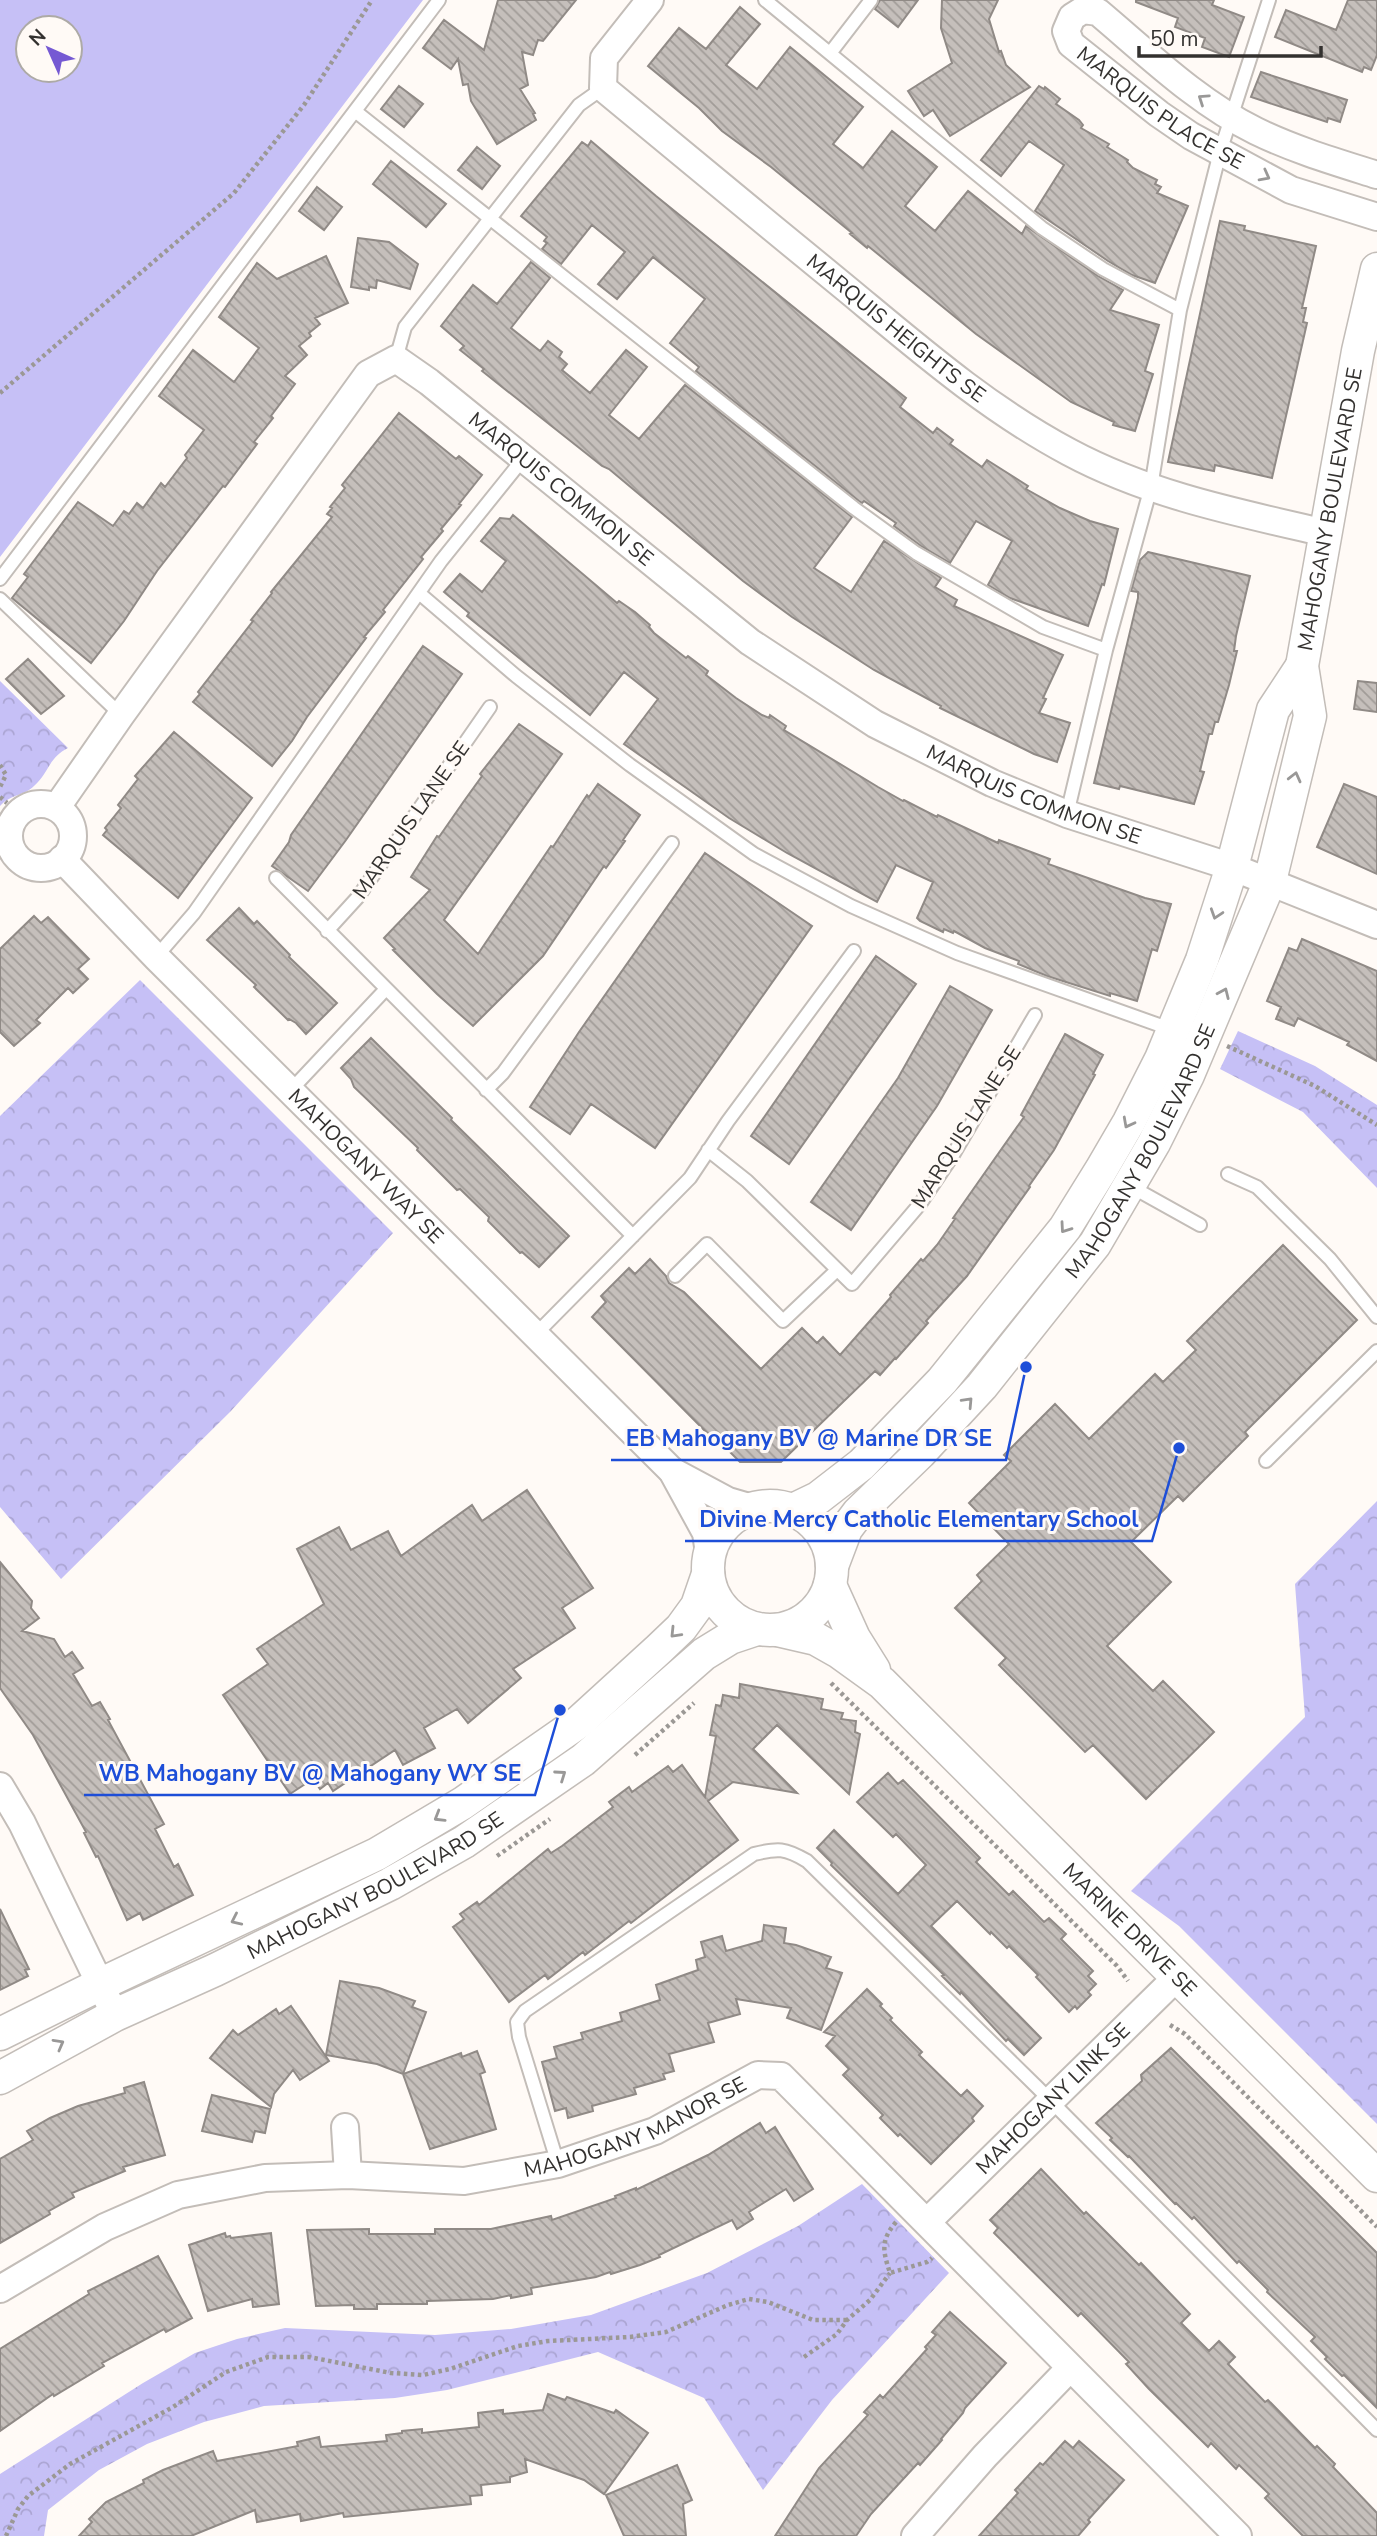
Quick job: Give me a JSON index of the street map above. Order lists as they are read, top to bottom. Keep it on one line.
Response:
{"streets":{"street":["MARQUIS PLACE SE","MARQUIS HEIGHTS SE","MARQUIS COMMON SE","MAHOGANY BOULEVARD SE","MAHOGANY WAY SE","MARINE DRIVE SE","MAHOGANY LINK SE","MAHOGANY MANOR SE"],"lane":["MARQUIS LANE SE"]},"crossings":[["MARQUIS HEIGHTS SE","MAHOGANY BOULEVARD SE"],["MARQUIS COMMON SE","MAHOGANY BOULEVARD SE"],["MAHOGANY BOULEVARD SE","MAHOGANY WAY SE"],["MAHOGANY BOULEVARD SE","MARINE DRIVE SE"],["MAHOGANY WAY SE","MARINE DRIVE SE"],["MARINE DRIVE SE","MAHOGANY LINK SE"],["MAHOGANY LINK SE","MAHOGANY MANOR SE"]],"places":["EB Mahogany BV @ Marine DR SE","Divine Mercy Catholic Elementary School","WB Mahogany BV @ Mahogany WY SE"],"scale_bar":"50 m","north":"top left"}
